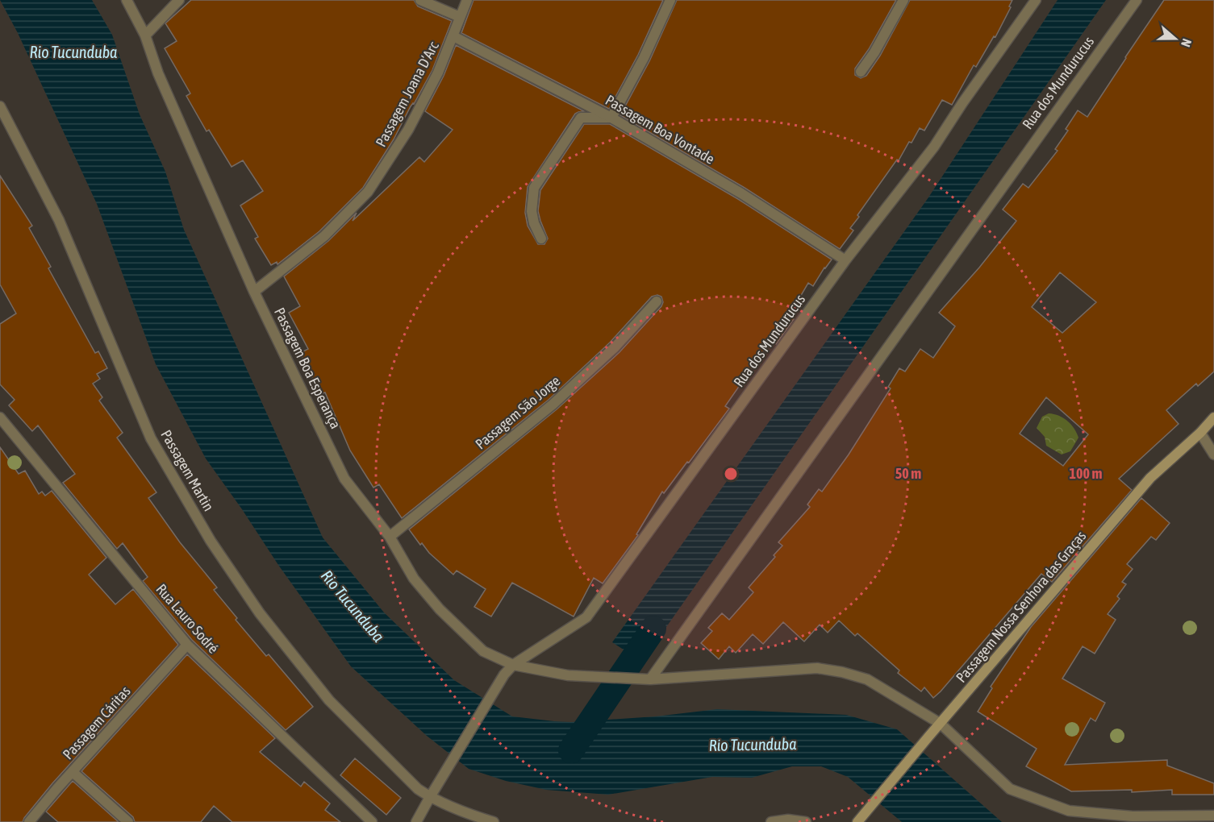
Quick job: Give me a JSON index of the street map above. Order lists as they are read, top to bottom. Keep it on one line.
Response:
{"streets":{"street":["Rua dos Mundurucus","Passagem Joana D’Arc","Passagem Boa Vontade","Passagem Boa Esperança","Passagem São Jorge","Passagem Martin","Passagem Nossa Senhora das Graças","Rua Lauro Sodré","Passagem Cáritas"]},"crossings":[["Rua dos Mundurucus","Passagem Boa Vontade"],["Rua dos Mundurucus","Passagem Boa Esperança"],["Rua dos Mundurucus","Passagem Martin"],["Passagem Joana D’Arc","Passagem Boa Vontade"],["Passagem Joana D’Arc","Passagem Boa Esperança"],["Passagem Boa Esperança","Passagem São Jorge"],["Passagem Boa Esperança","Passagem Nossa Senhora das Graças"],["Rua Lauro Sodré","Passagem Cáritas"]],"water":["Rio Tucunduba"],"north":"right","rings":["50 m","100 m"]}
